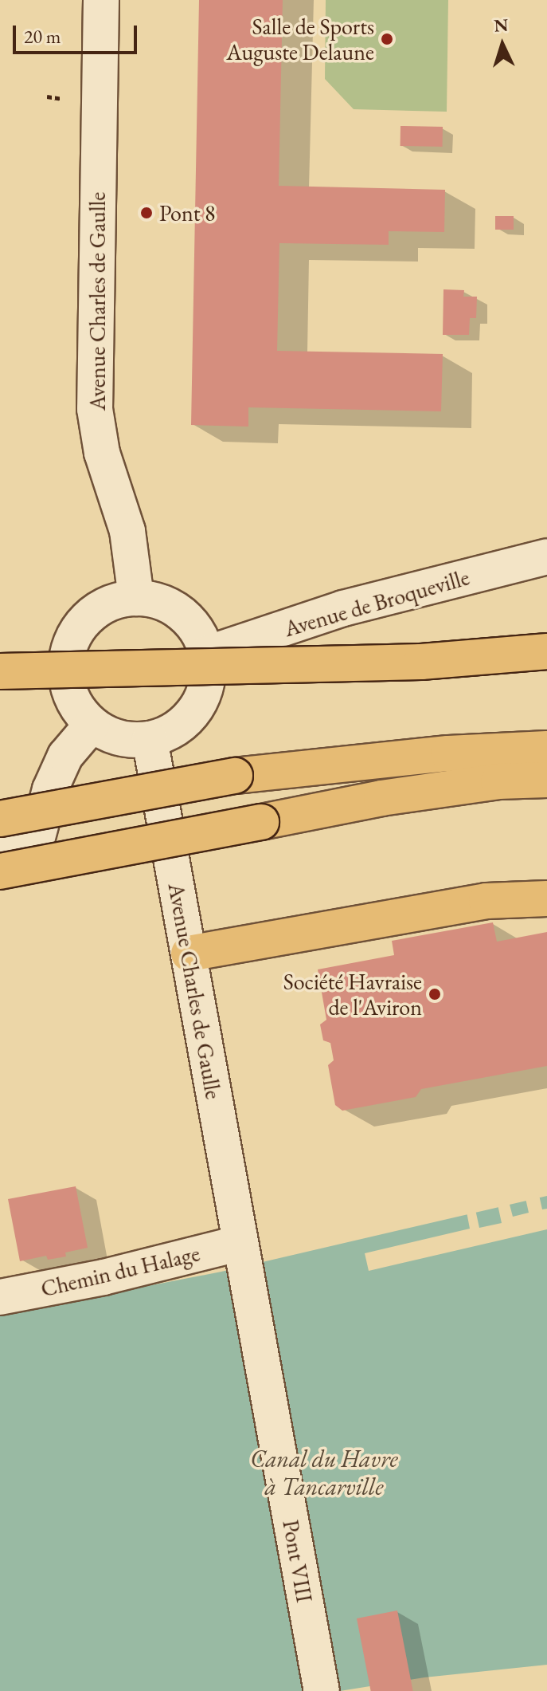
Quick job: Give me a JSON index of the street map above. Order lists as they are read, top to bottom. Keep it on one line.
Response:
{"streets":{"street":["Avenue Charles de Gaulle","Avenue de Broqueville","Chemin du Halage","Pont VIII"]},"crossings":[["Avenue Charles de Gaulle","Avenue de Broqueville"],["Avenue Charles de Gaulle","Chemin du Halage"],["Avenue Charles de Gaulle","Pont VIII"],["Chemin du Halage","Pont VIII"]],"water":["Canal du Havre à Tancarville"],"places":["Salle de Sports Auguste Delaune","Pont 8","Société Havraise de l'Aviron"],"scale_bar":"20 m","north":"top"}
